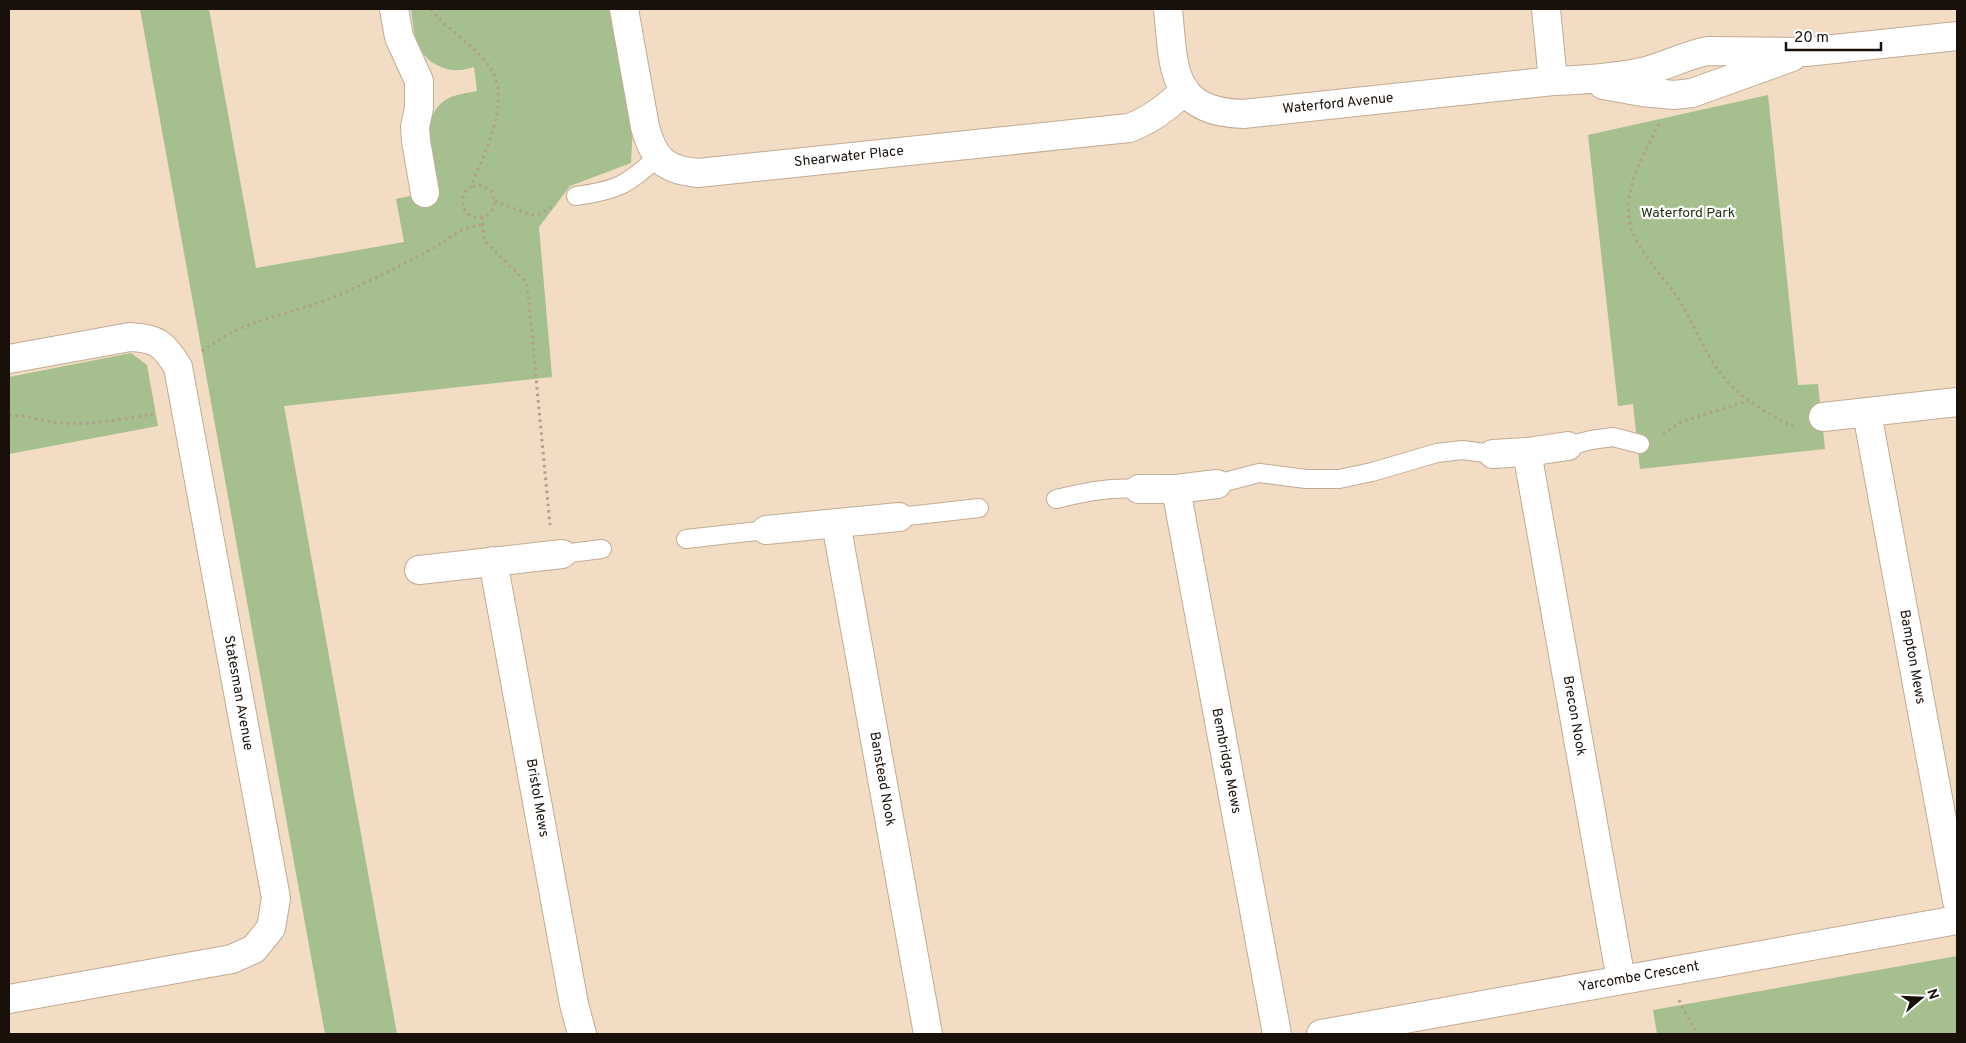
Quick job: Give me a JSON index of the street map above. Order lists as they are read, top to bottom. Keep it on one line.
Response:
{"streets":{"street":["Waterford Avenue","Shearwater Place","Bampton Mews","Statesman Avenue","Brecon Nook","Bembridge Mews","Banstead Nook","Bristol Mews","Yarcombe Crescent"]},"crossings":[["Waterford Avenue","Shearwater Place"],["Brecon Nook","Yarcombe Crescent"]],"parks":["Waterford Park"],"scale_bar":"20 m","north":"right"}
